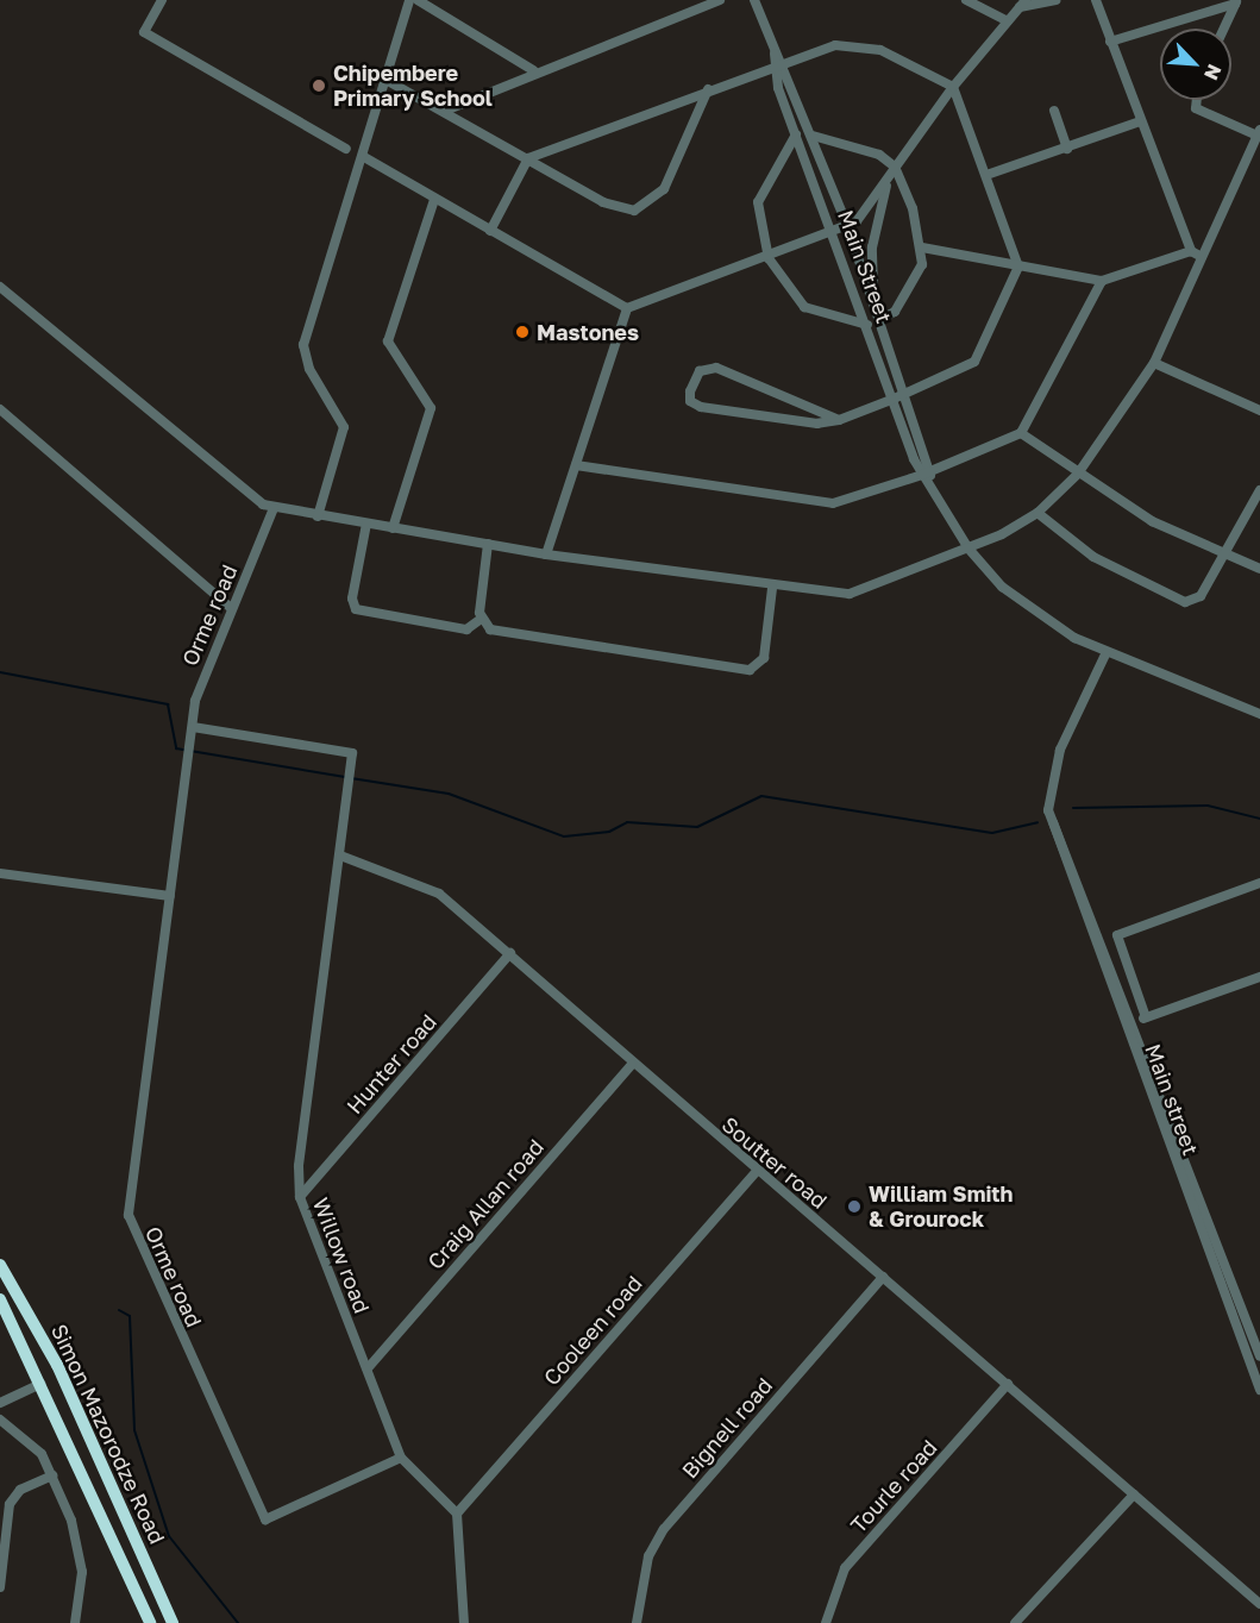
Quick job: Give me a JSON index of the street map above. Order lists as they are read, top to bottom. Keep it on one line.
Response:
{"streets":{"highway":["Simon Mazorodze Road"],"street":["Main Street","Orme road","Hunter road","Main street","Soutter road","Craig Allan road","Willow road","Cooleen road","Bignell road","Tourle road"]},"crossings":[["Main Street","Main street"],["Orme road","Willow road"],["Hunter road","Soutter road"],["Hunter road","Willow road"],["Soutter road","Craig Allan road"],["Soutter road","Willow road"],["Soutter road","Cooleen road"],["Soutter road","Bignell road"],["Soutter road","Tourle road"],["Craig Allan road","Willow road"],["Willow road","Cooleen road"]],"places":["Chipembere Primary School","Mastones","William Smith & Grourock"],"north":"bottom right"}
